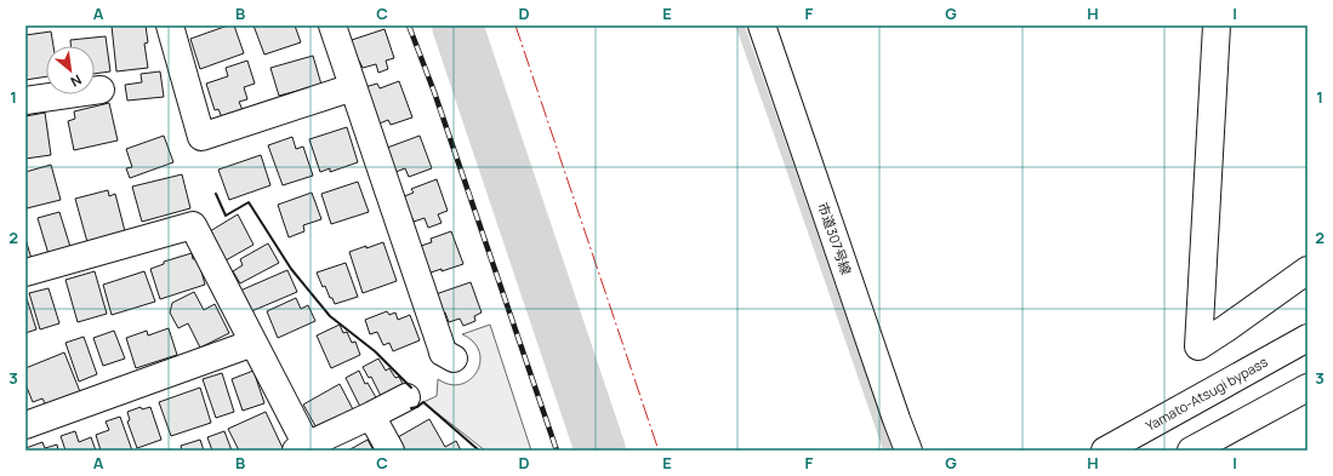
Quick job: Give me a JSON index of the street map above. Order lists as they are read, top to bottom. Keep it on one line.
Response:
{"streets":{"main road":["市道307号線","Yamato-Atsugi bypass"]},"north":"bottom right","grid":{"columns":["A","B","C","D","E","F","G","H","I"],"rows":["1","2","3"]}}
